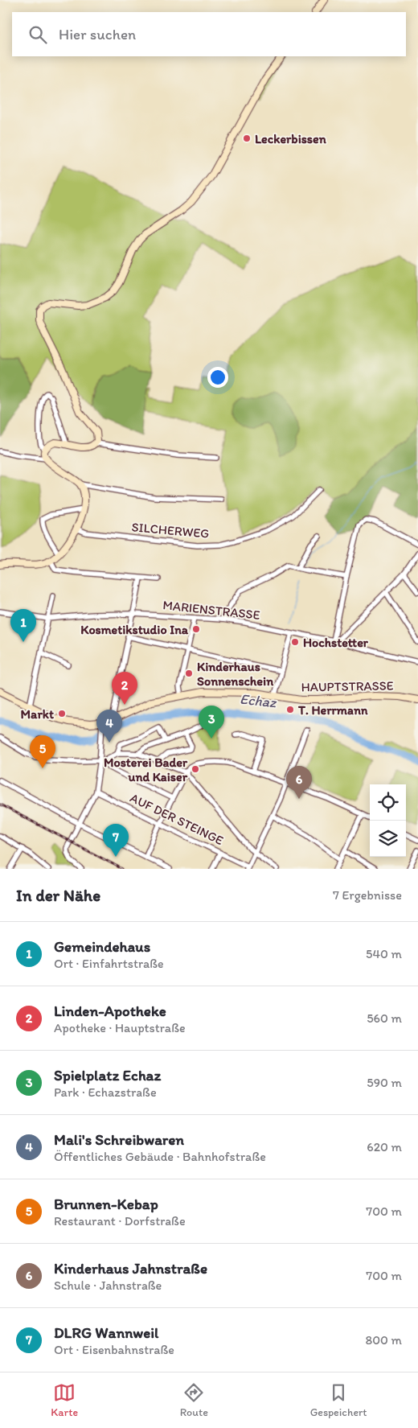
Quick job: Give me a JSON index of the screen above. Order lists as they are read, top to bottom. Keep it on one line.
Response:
{"streets":{"street":["SILCHERWEG","MARIENSTRASSE","HAUPTSTRASSE","AUF DER STEINGE"]},"water":["Echaz"],"places":["Leckerbissen","Kosmetikstudio Ina","Hochstetter","Kinderhaus Sonnenschein","T. Herrmann","Markt","Mosterei Bader und Kaiser"],"page":{"search":"Hier suchen","pins":["1","2","3","4","5","6","7"],"heading":["In der Nähe","7 Ergebnisse"],"list":[{"mark":"1","name":"Gemeindehaus","note":"Ort · Einfahrtstraße","value":"540 m"},{"mark":"2","name":"Linden-Apotheke","note":"Apotheke · Hauptstraße","value":"560 m"},{"mark":"3","name":"Spielplatz Echaz","note":"Park · Echazstraße","value":"590 m"},{"mark":"4","name":"Mali's Schreibwaren","note":"Öffentliches Gebäude · Bahnhofstraße","value":"620 m"},{"mark":"5","name":"Brunnen-Kebap","note":"Restaurant · Dorfstraße","value":"700 m"},{"mark":"6","name":"Kinderhaus Jahnstraße","note":"Schule · Jahnstraße","value":"700 m"},{"mark":"7","name":"DLRG Wannweil","note":"Ort · Eisenbahnstraße","value":"800 m"}],"nav":["Karte","Route","Gespeichert"]}}
